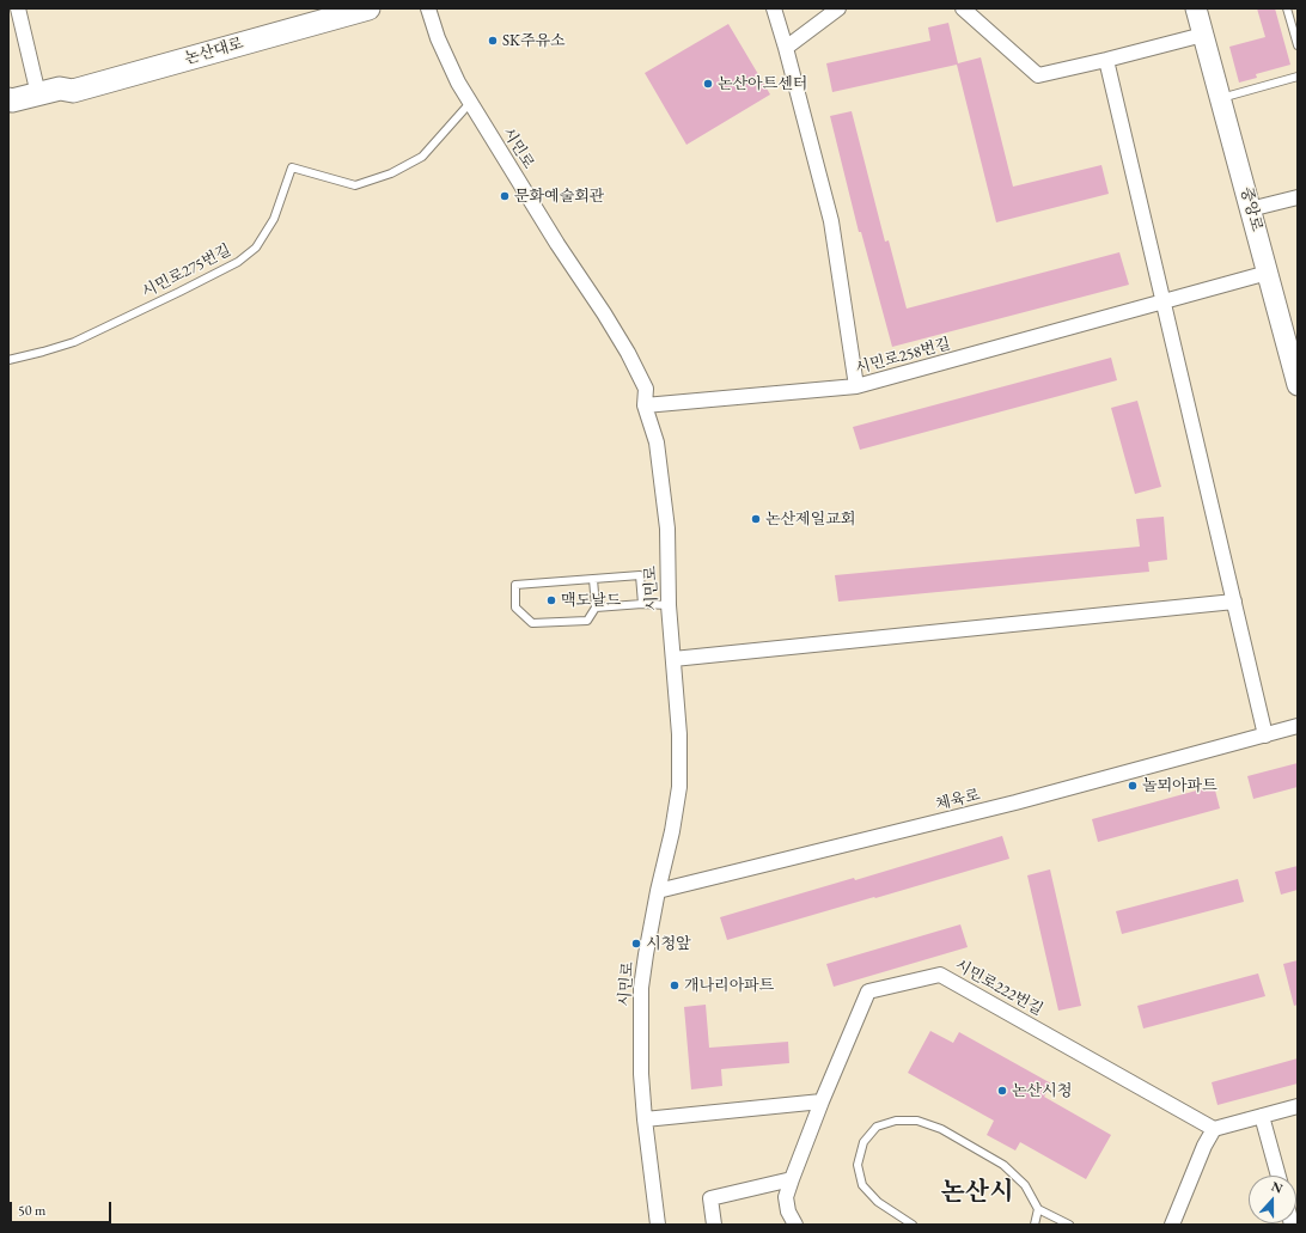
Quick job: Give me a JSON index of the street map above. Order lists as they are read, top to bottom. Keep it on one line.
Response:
{"streets":{"main road":["논산대로"],"street":["시민로","중앙로","시민로258번길","체육로","시민로222번길"],"lane":["시민로275번길"]},"crossings":[["시민로","시민로275번길"],["시민로","시민로258번길"],["시민로","체육로"],["중앙로","시민로258번길"]],"districts":["논산시"],"places":["SK주유소","논산아트센터","문화예술회관","논산제일교회","맥도날드","놀뫼아파트","시청앞","개나리아파트","논산시청"],"scale_bar":"50 m","north":"top"}
